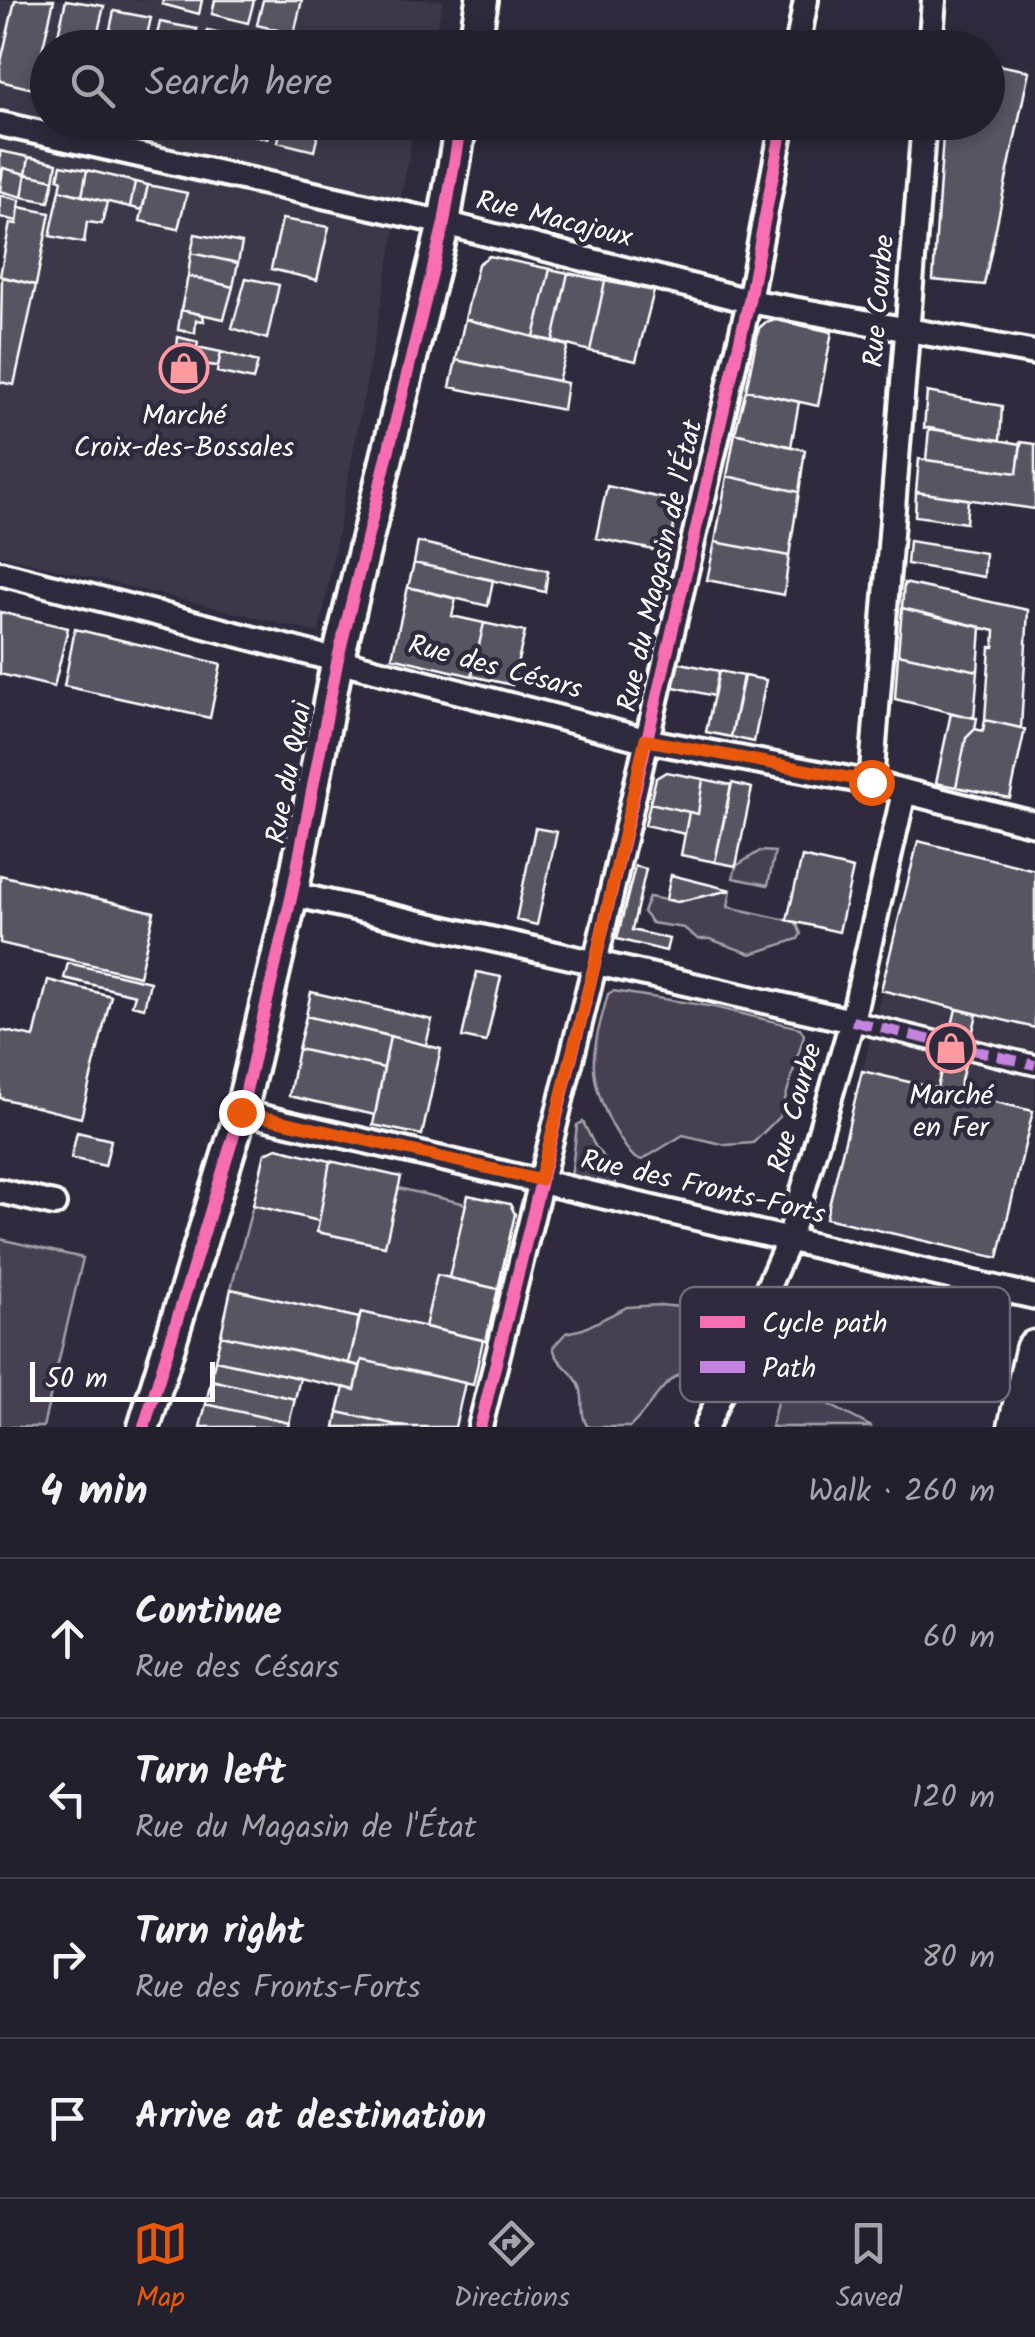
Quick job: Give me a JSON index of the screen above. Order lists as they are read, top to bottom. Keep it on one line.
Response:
{"streets":{"street":["Rue Macajoux","Rue Courbe","Rue du Magasin de l'État","Rue des Césars","Rue du Quai","Rue des Fronts-Forts"]},"crossings":[["Rue Macajoux","Rue Courbe"],["Rue Macajoux","Rue du Magasin de l'État"],["Rue Macajoux","Rue du Quai"],["Rue Courbe","Rue des Césars"],["Rue Courbe","Rue des Fronts-Forts"],["Rue du Magasin de l'État","Rue des Césars"],["Rue du Magasin de l'État","Rue des Fronts-Forts"],["Rue des Césars","Rue du Quai"],["Rue du Quai","Rue des Fronts-Forts"]],"places":{"shop":["Marché Croix-des-Bossales","Marché en Fer"]},"legend":["Cycle path","Path"],"scale_bar":"50 m","page":{"search":"Search here","scale":"50 m","heading":["4 min","Walk · 260 m"],"list":[["Continue","Rue des Césars","60 m"],["Turn left","Rue du Magasin de l'État","120 m"],["Turn right","Rue des Fronts-Forts","80 m"],"Arrive at destination"],"nav":["Map","Directions","Saved"]}}
